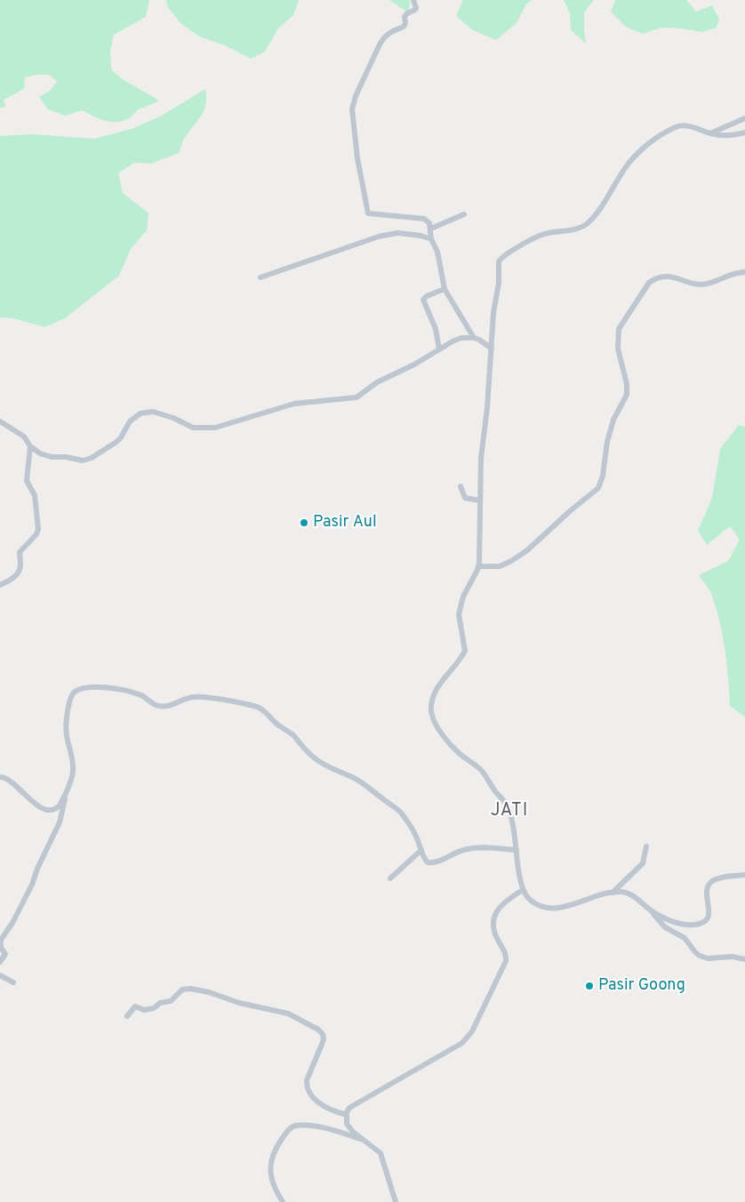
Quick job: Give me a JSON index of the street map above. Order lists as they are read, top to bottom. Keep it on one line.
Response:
{"districts":["JATI"],"places":["Pasir Aul","Pasir Goong"]}
